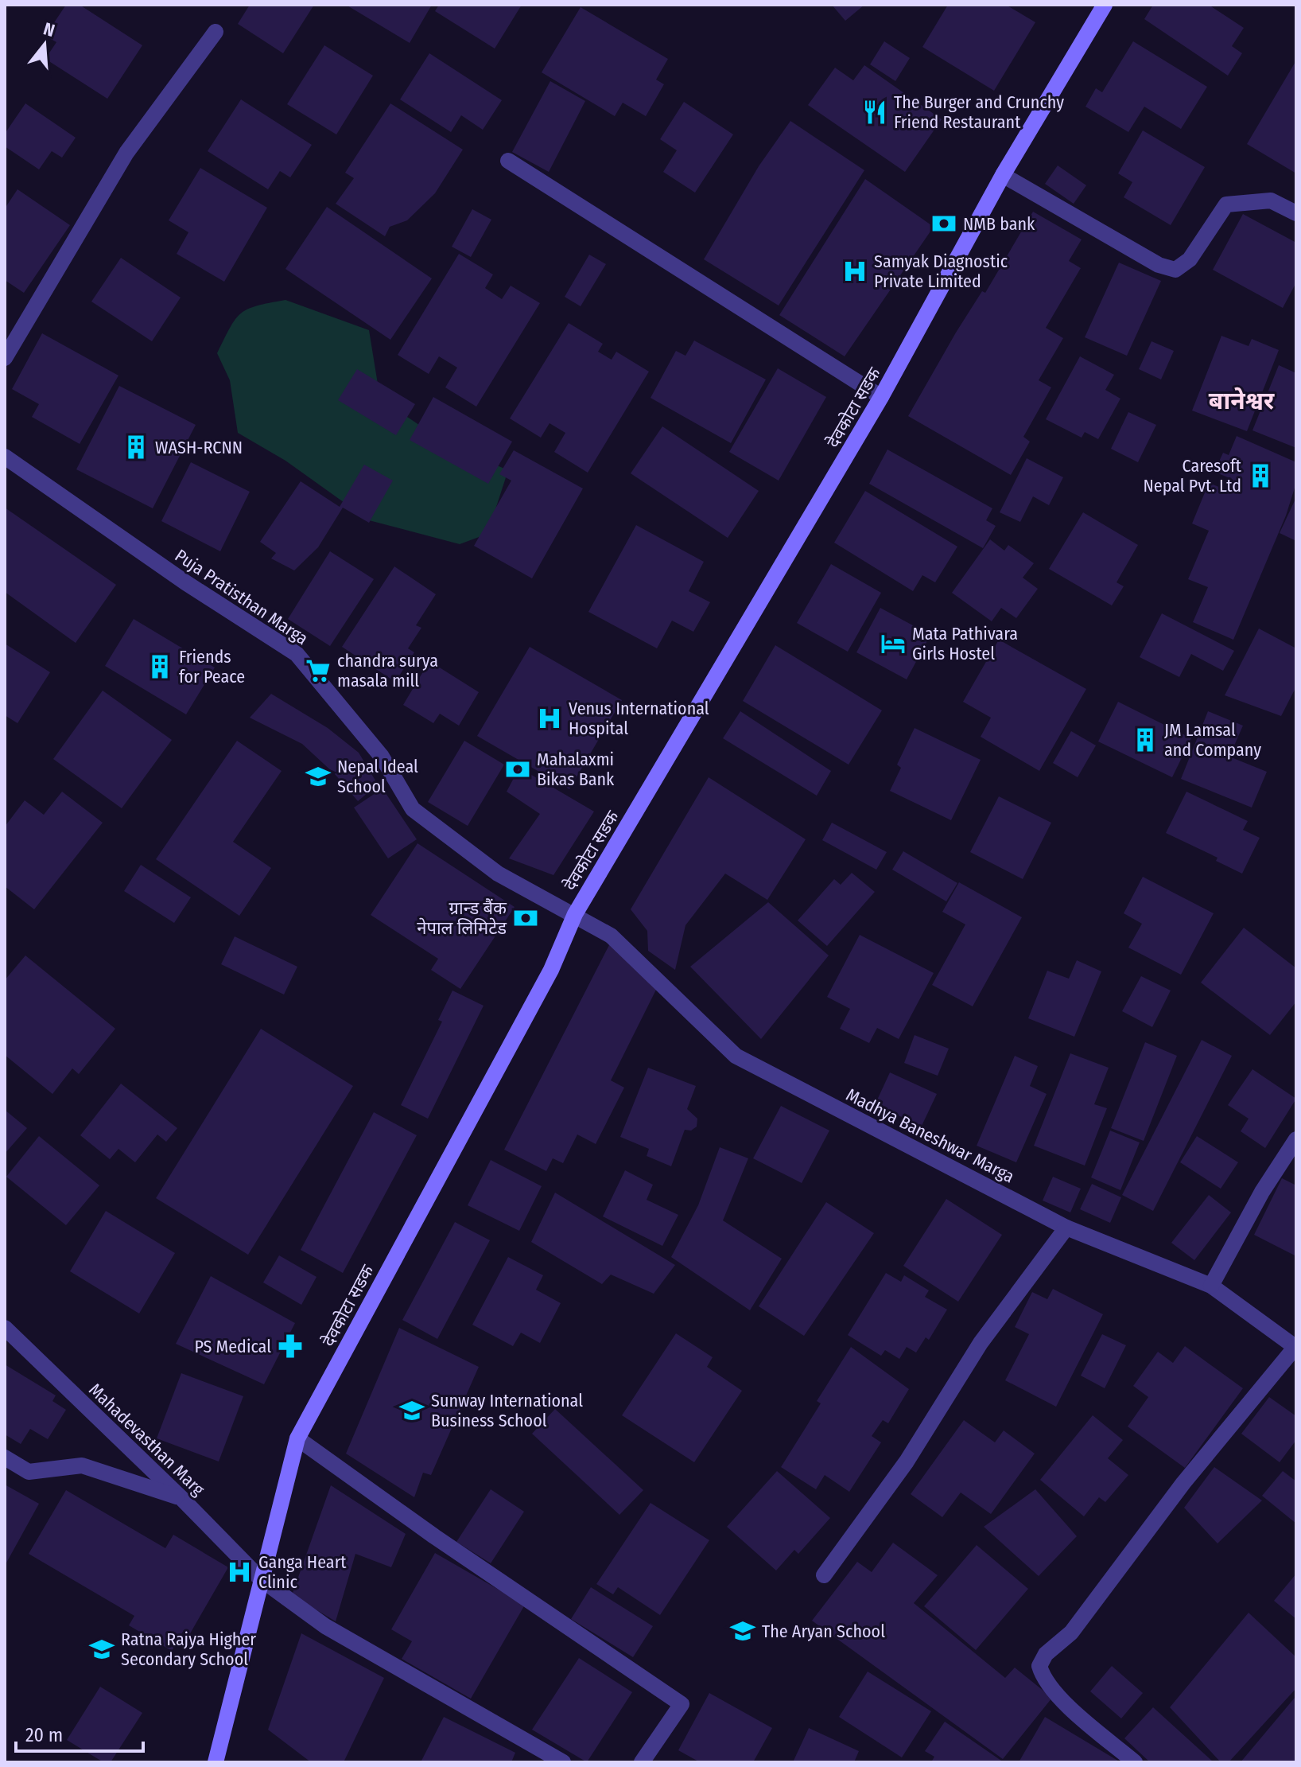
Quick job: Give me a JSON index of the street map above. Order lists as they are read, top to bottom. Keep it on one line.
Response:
{"streets":{"main road":["देवकोटा सडक"],"street":["Puja Pratisthan Marga","Madhya Baneshwar Marga","Mahadevasthan Marg"]},"crossings":[["देवकोटा सडक","Puja Pratisthan Marga"],["देवकोटा सडक","Madhya Baneshwar Marga"],["देवकोटा सडक","Mahadevasthan Marg"],["Puja Pratisthan Marga","Madhya Baneshwar Marga"]],"districts":["बानेश्वर"],"places":{"restaurant":["The Burger and Crunchy Friend Restaurant"],"bank":["NMB bank","Mahalaxmi Bikas Bank","ग्रान्ड बैंक नेपाल लिमिटेड"],"hospital":["Samyak Diagnostic Private Limited","Venus International Hospital","Ganga Heart Clinic"],"building":["WASH-RCNN","Caresoft Nepal Pvt. Ltd","Friends for Peace","JM Lamsal and Company"],"hotel":["Mata Pathivara Girls Hostel"],"supermarket":["chandra surya masala mill"],"school or university":["Nepal Ideal School","Sunway International Business School","The Aryan School","Ratna Rajya Higher Secondary School"],"pharmacy":["PS Medical"]},"scale_bar":"20 m","north":"top"}
